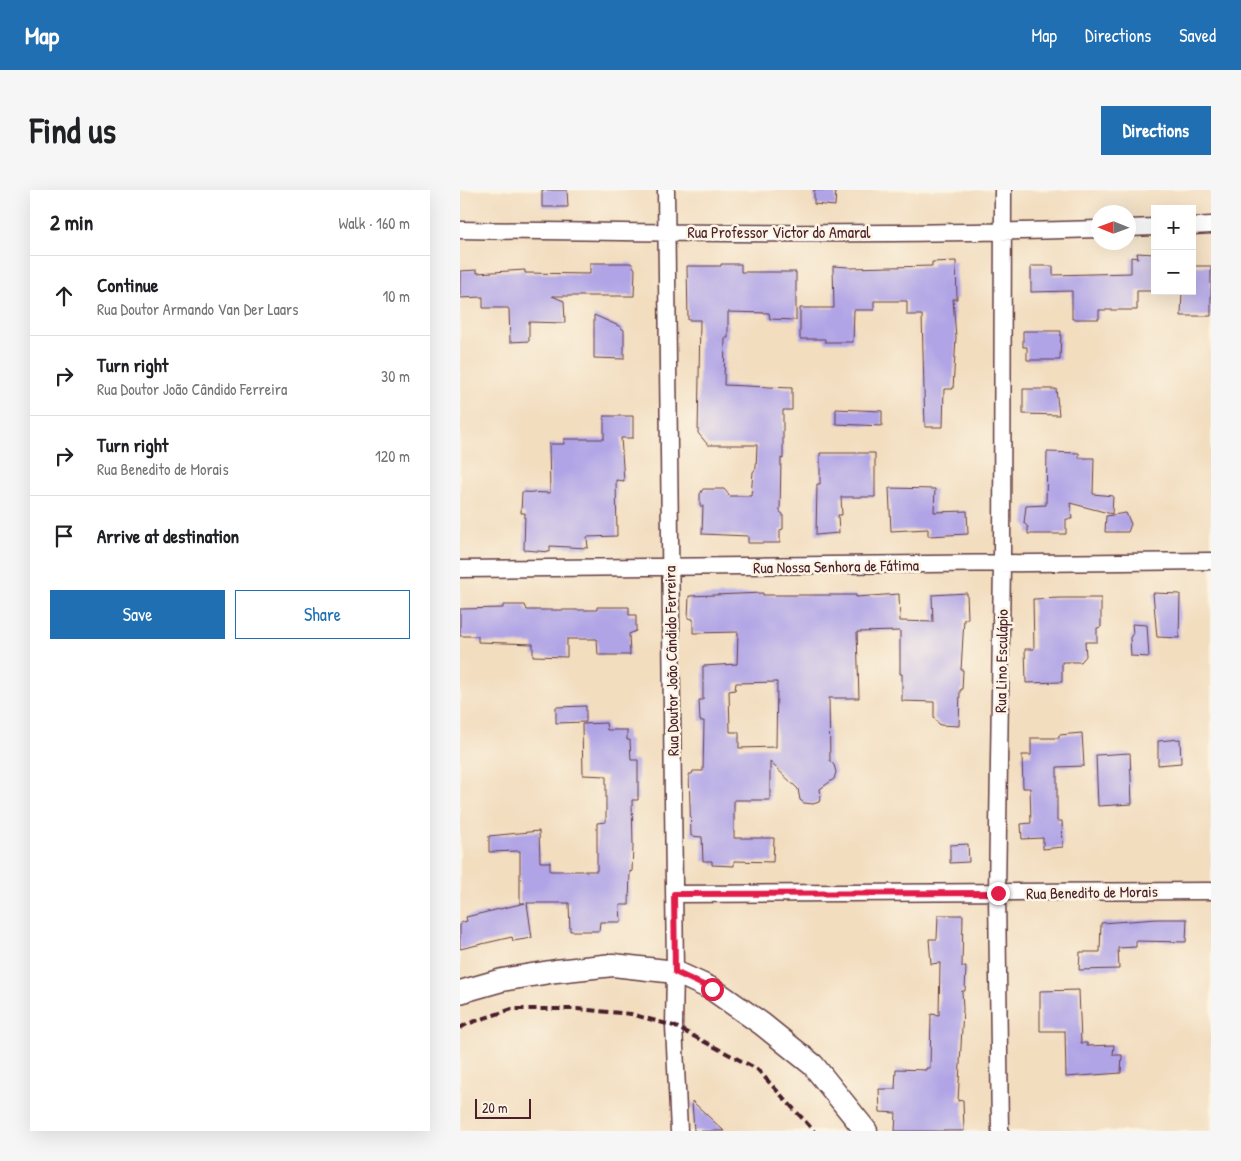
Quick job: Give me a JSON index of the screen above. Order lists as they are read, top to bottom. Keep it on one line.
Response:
{"streets":{"street":["Rua Professor Victor do Amaral","Rua Nossa Senhora de Fátima","Rua Doutor João Cândido Ferreira","Rua Lino Esculápio","Rua Benedito de Morais"]},"crossings":[["Rua Professor Victor do Amaral","Rua Doutor João Cândido Ferreira"],["Rua Professor Victor do Amaral","Rua Lino Esculápio"],["Rua Nossa Senhora de Fátima","Rua Doutor João Cândido Ferreira"],["Rua Nossa Senhora de Fátima","Rua Lino Esculápio"],["Rua Doutor João Cândido Ferreira","Rua Benedito de Morais"],["Rua Lino Esculápio","Rua Benedito de Morais"]],"scale_bar":"20 m","north":"left","page":{"header":"Map","nav":["Map","Directions","Saved"],"buttons":["Directions",["Save","Share"]],"title":"Find us","heading":["2 min","Walk · 160 m"],"map_buttons":["+","−"],"list":[["Continue","Rua Doutor Armando Van Der Laars","10 m"],["Turn right","Rua Doutor João Cândido Ferreira","30 m"],["Turn right","Rua Benedito de Morais","120 m"],"Arrive at destination"],"scale":"20 m"}}
